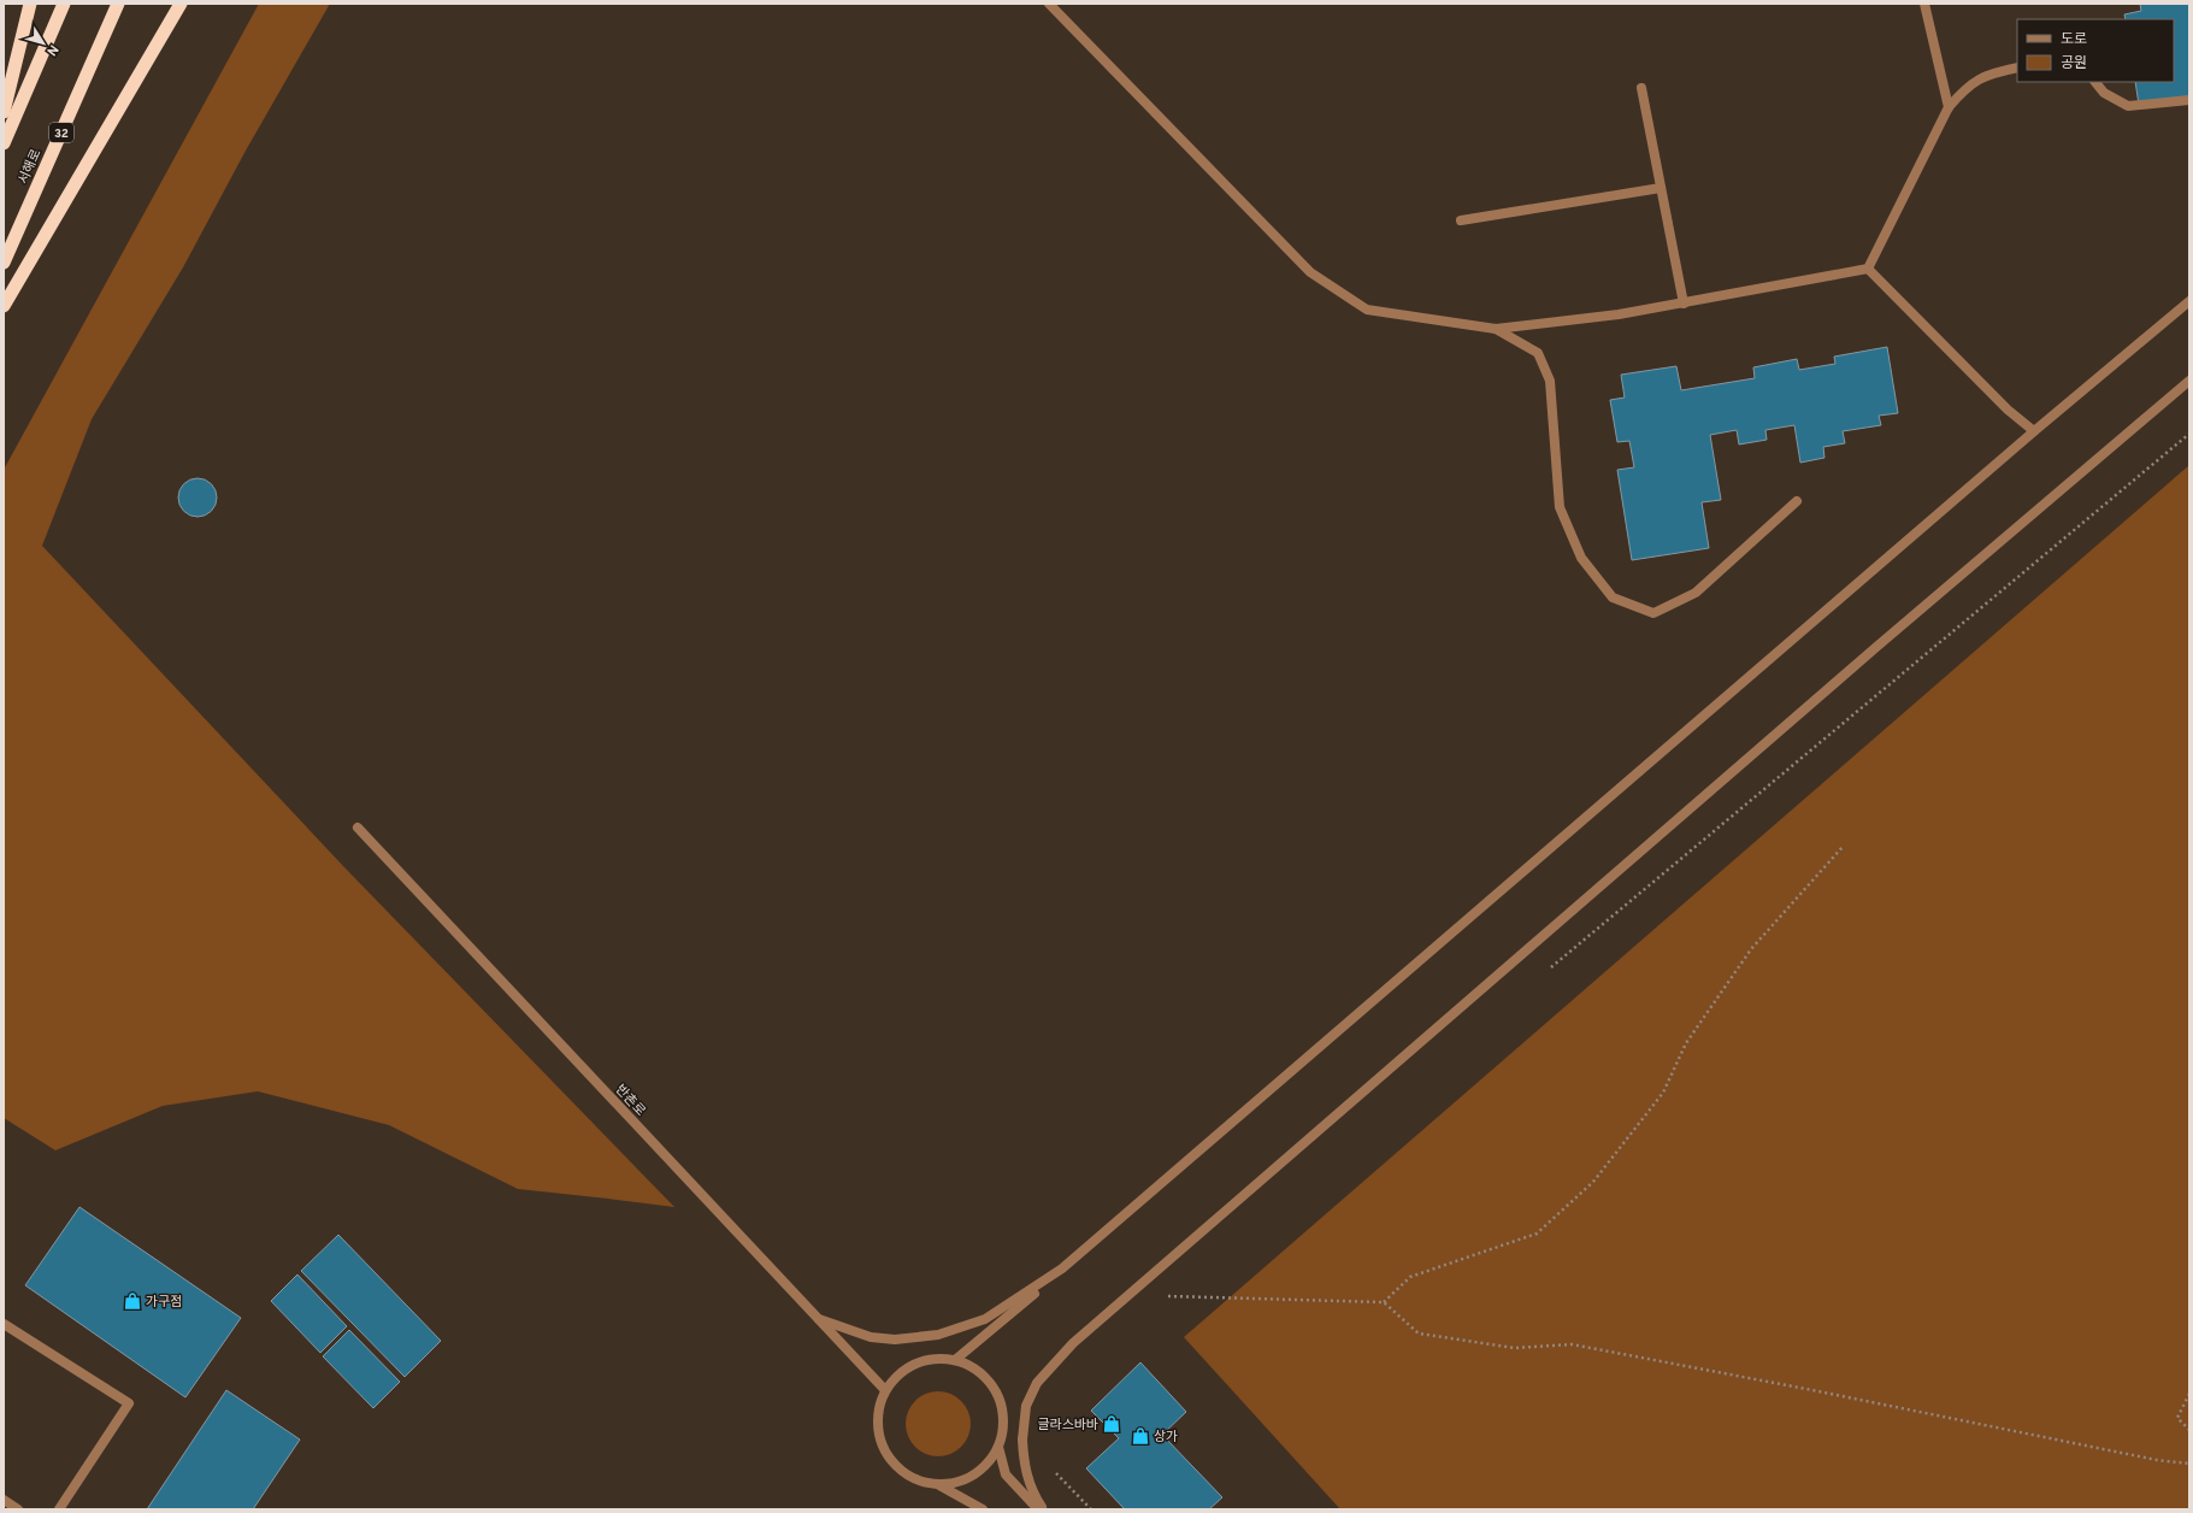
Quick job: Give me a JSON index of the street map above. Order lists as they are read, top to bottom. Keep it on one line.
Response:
{"streets":{"highway":["32","서해로"],"street":["반촌로"]},"places":{"shop":["가구점","글라스바바","상가"]},"legend":["도로","공원"],"north":"bottom right"}
